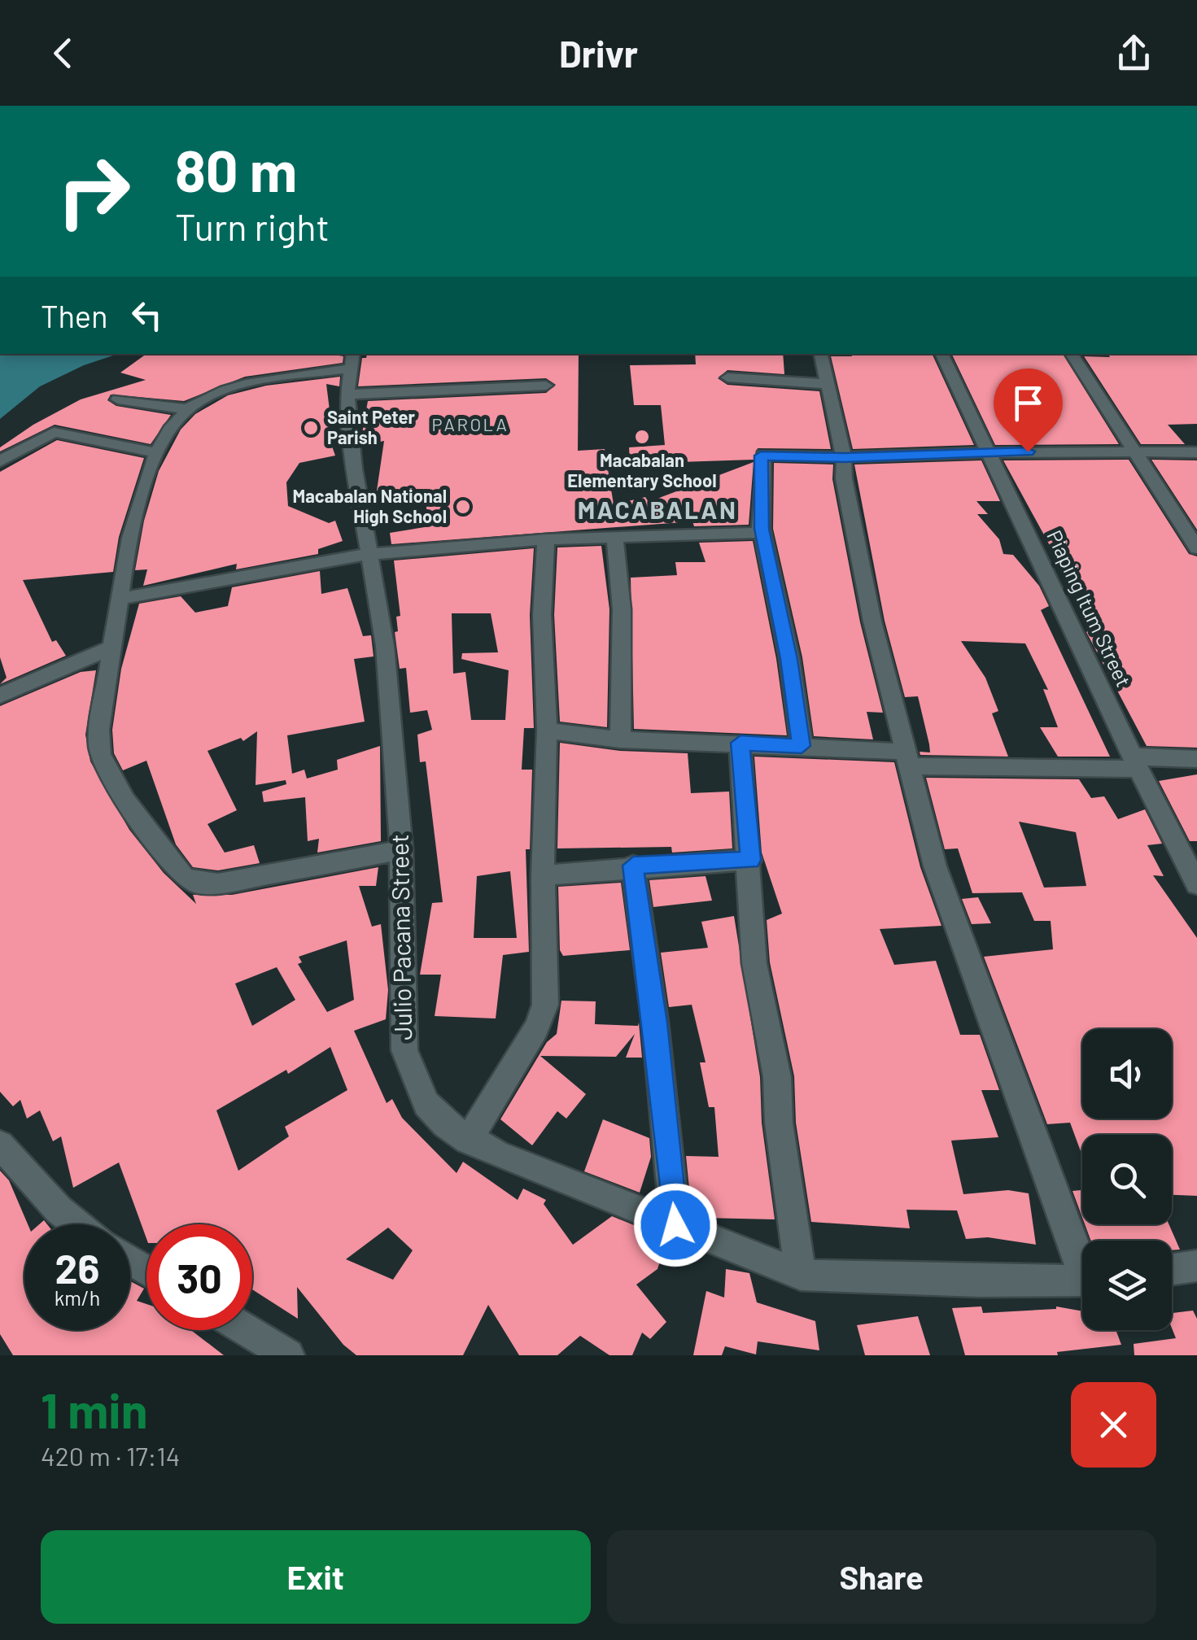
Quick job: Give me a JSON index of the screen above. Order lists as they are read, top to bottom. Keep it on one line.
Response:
{"streets":{"street":["Piaping Itum Street","Julio Pacana Street"]},"districts":["PAROLA","MACABALAN"],"places":["Saint Peter Parish","Macabalan Elementary School","Macabalan National High School"],"page":{"header":"Drivr","turn":["80 m","Turn right"],"then":"Then","speed":"26 km/h","limit":"30","heading":["1 min","420 m · 17:14"],"buttons":["Exit","Share"]}}
